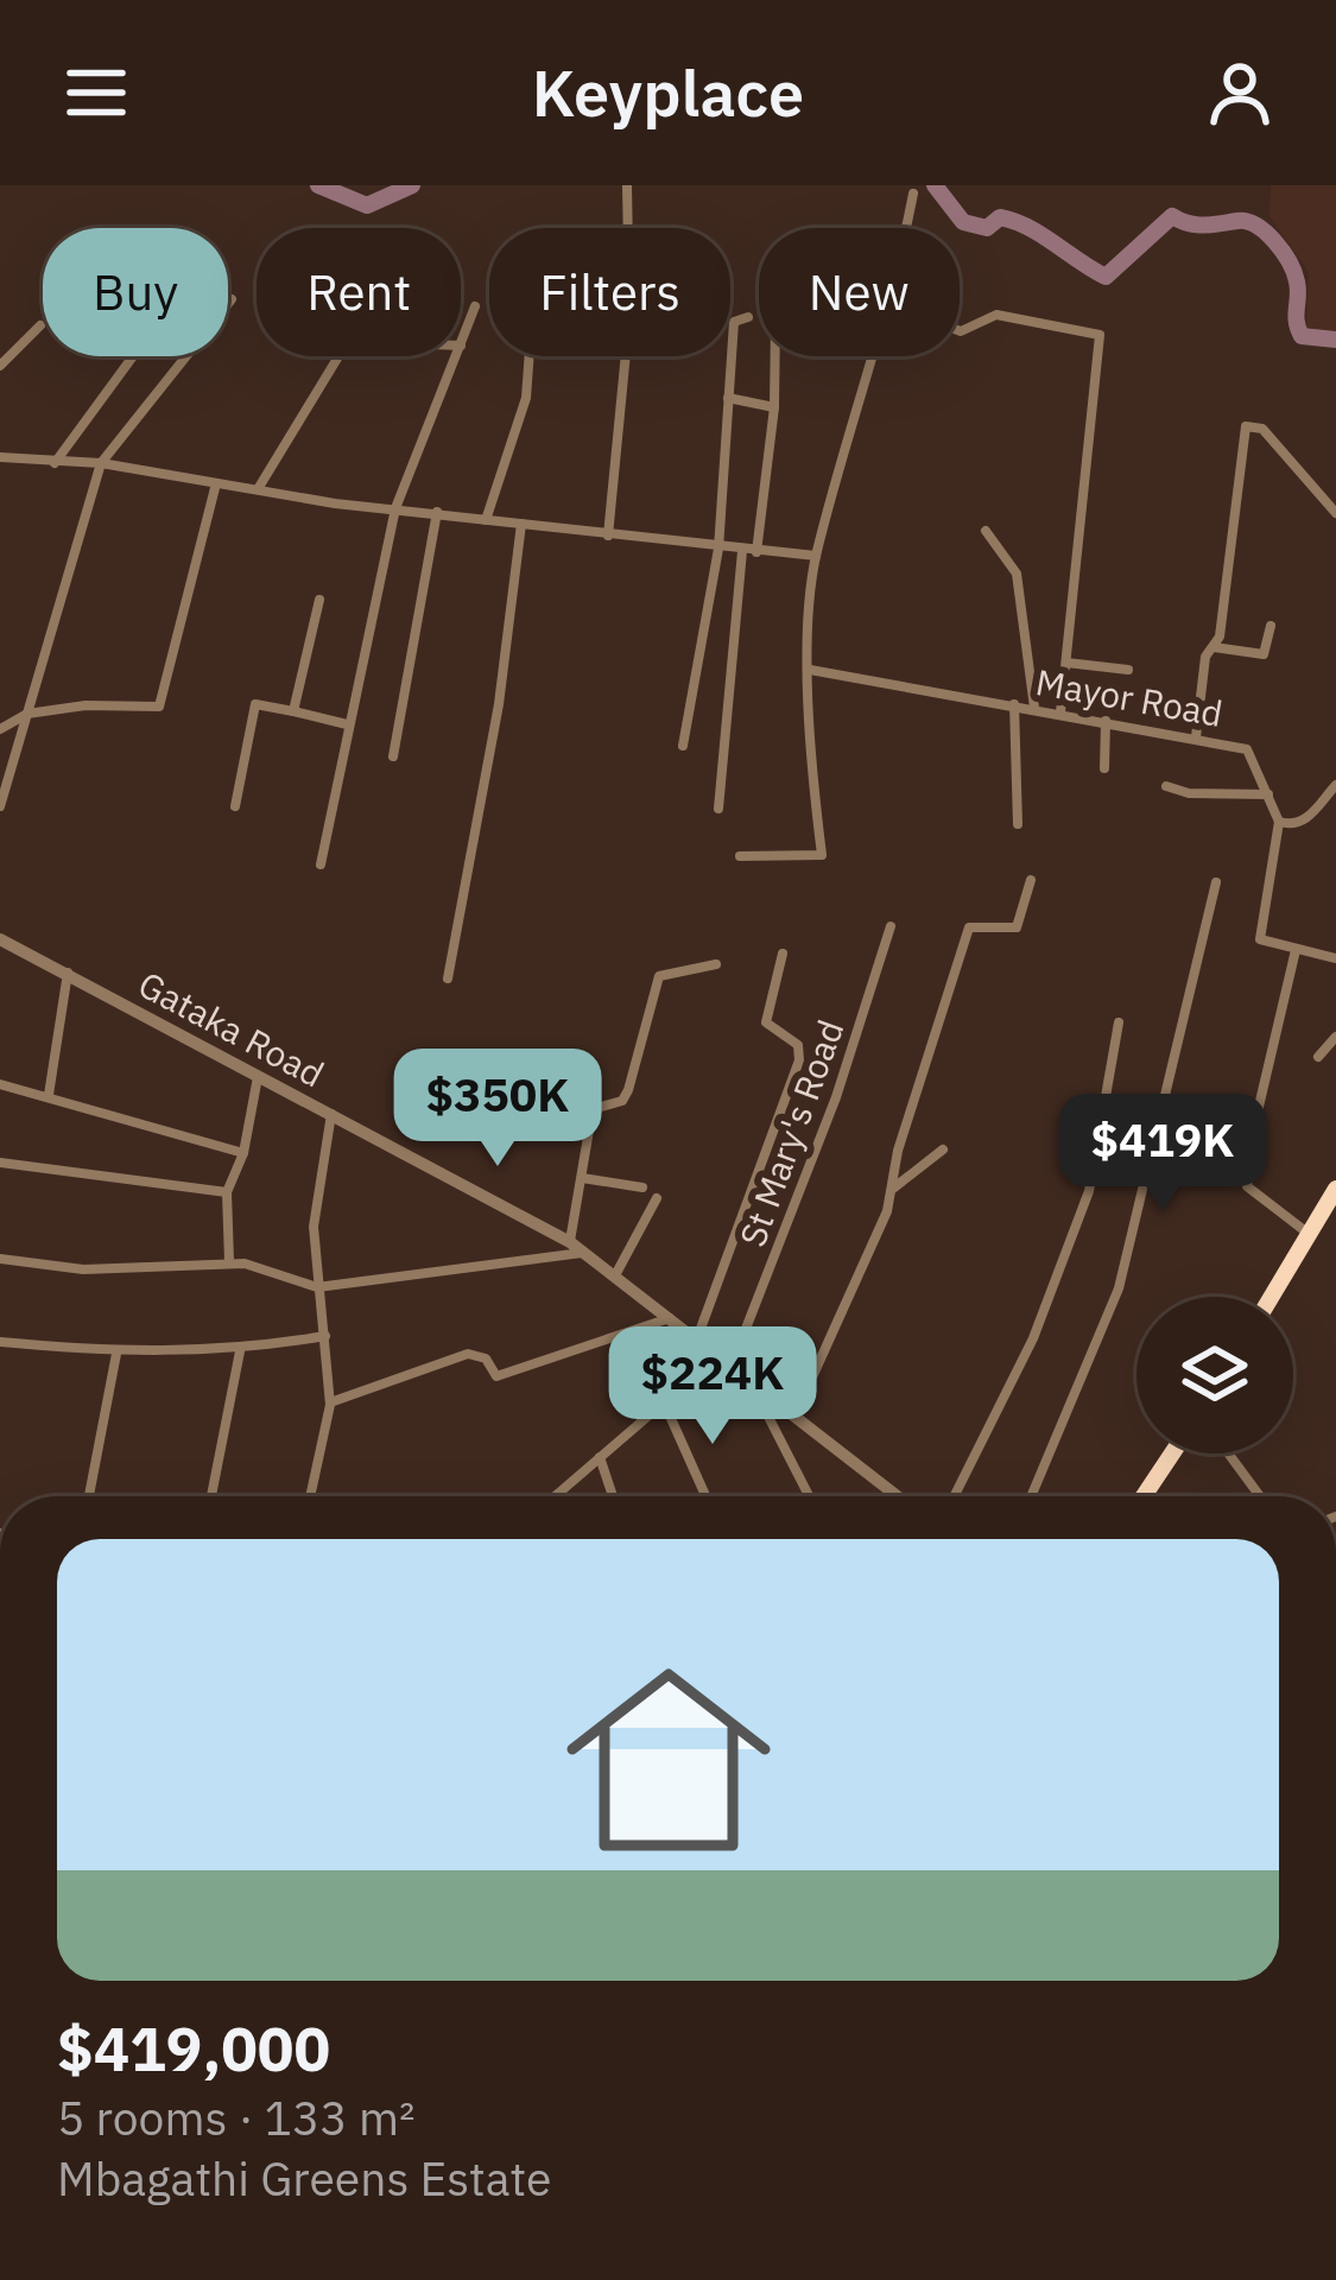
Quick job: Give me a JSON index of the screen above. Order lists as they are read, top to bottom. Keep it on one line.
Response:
{"streets":{"street":["Mayor Road","Gataka Road","St Mary's Road"]},"crossings":[["Gataka Road","St Mary's Road"]],"page":{"header":"Keyplace","chip":["Buy","Rent","Filters","New"],"price":["$350K","$419K","$224K"],"list":[{"name":"$419,000","note":"5 rooms · 133 m² · Mbagathi Greens Estate"}]}}
